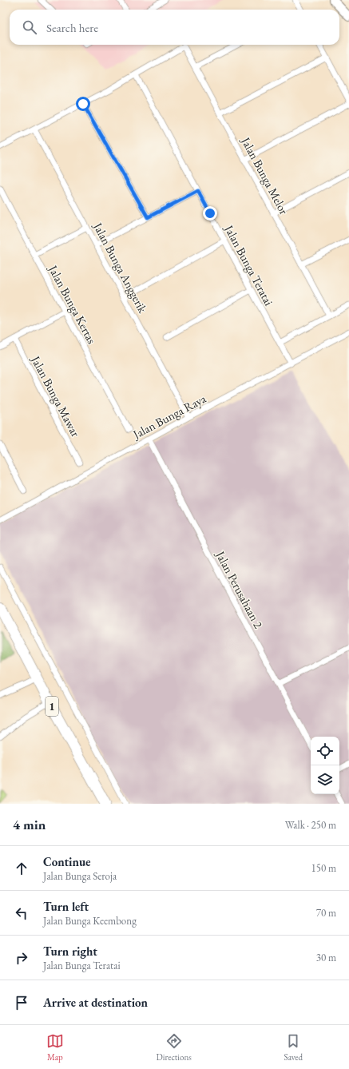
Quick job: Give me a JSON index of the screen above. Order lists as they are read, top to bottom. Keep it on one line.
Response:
{"streets":{"highway":["1"],"street":["Jalan Bunga Melor","Jalan Bunga Teratai","Jalan Bunga Anggerik","Jalan Bunga Kertas","Jalan Bunga Mawar","Jalan Bunga Raya","Jalan Perusahaan 2"]},"crossings":[["Jalan Bunga Melor","Jalan Bunga Teratai"],["Jalan Bunga Teratai","Jalan Bunga Raya"],["Jalan Bunga Anggerik","Jalan Bunga Raya"],["Jalan Bunga Raya","Jalan Perusahaan 2"]],"page":{"search":"Search here","heading":["4 min","Walk · 250 m"],"list":[["Continue","Jalan Bunga Seroja","150 m"],["Turn left","Jalan Bunga Keembong","70 m"],["Turn right","Jalan Bunga Teratai","30 m"],"Arrive at destination"],"nav":["Map","Directions","Saved"]}}
